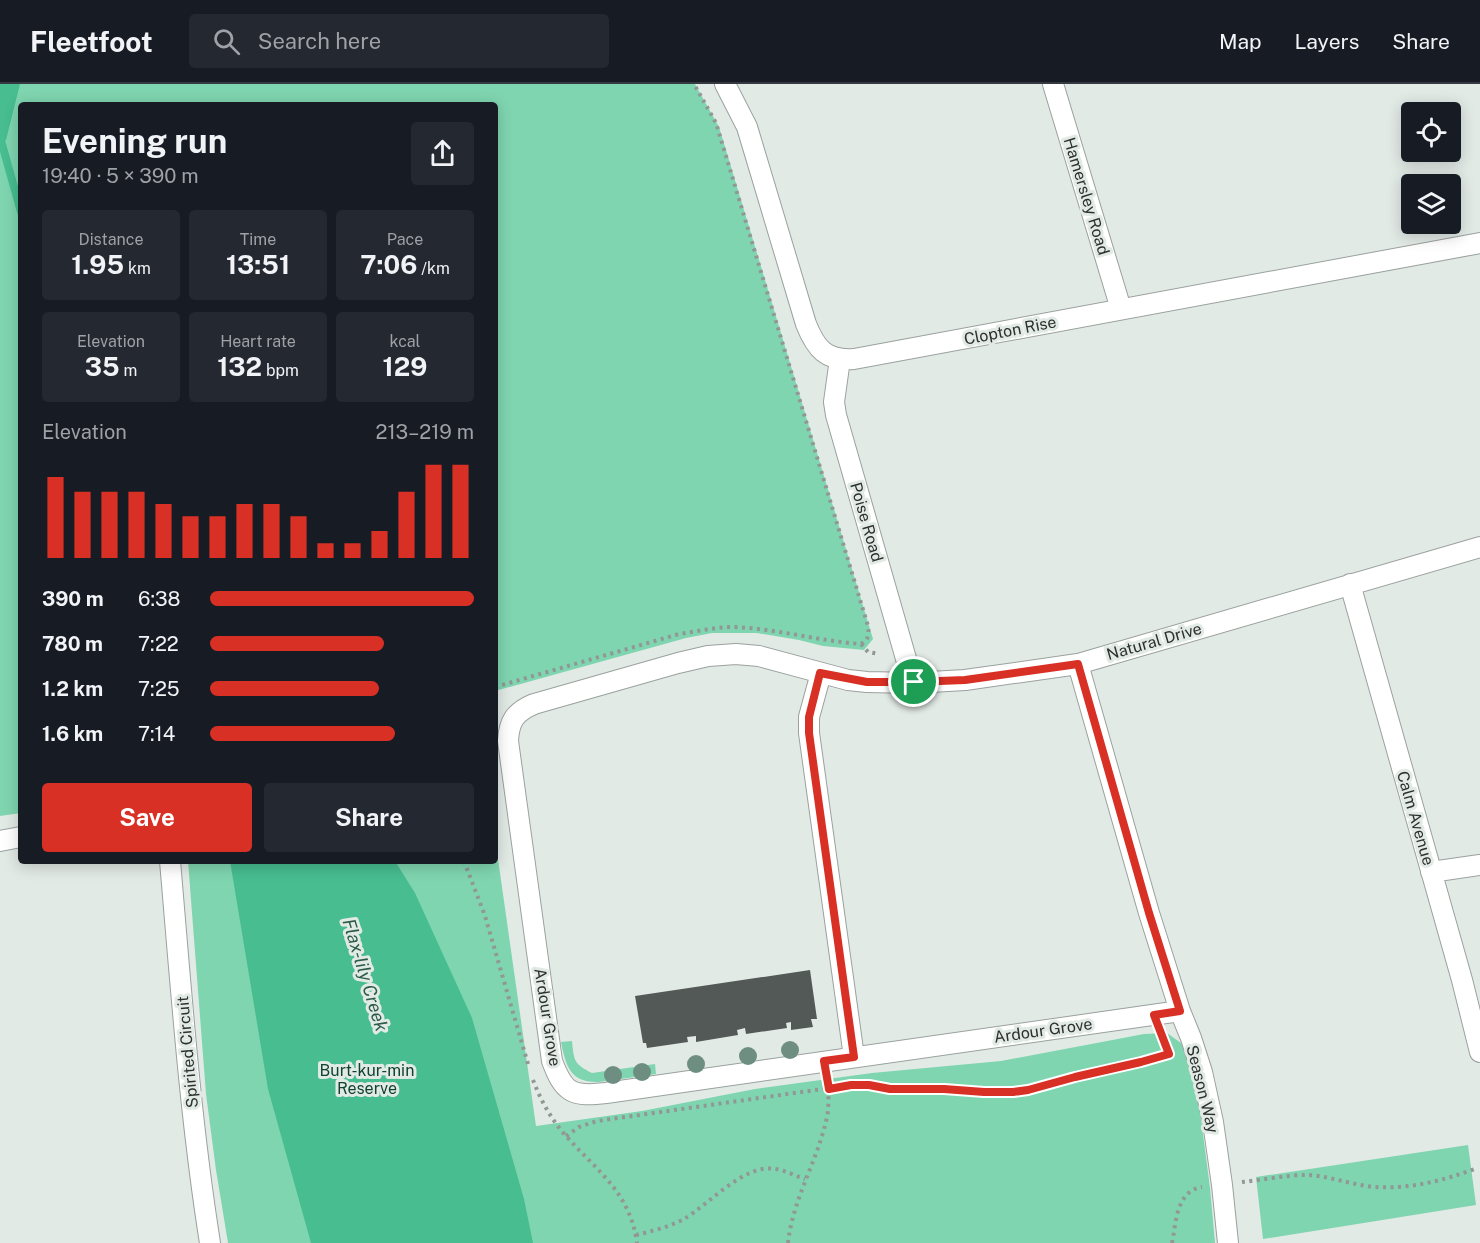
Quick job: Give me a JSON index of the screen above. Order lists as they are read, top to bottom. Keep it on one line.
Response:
{"streets":{"street":["Hamersley Road","Clopton Rise","Poise Road","Natural Drive","Calm Avenue","Ardour Grove","Spirited Circuit","Season Way"]},"crossings":[["Hamersley Road","Clopton Rise"],["Clopton Rise","Poise Road"],["Poise Road","Natural Drive"],["Natural Drive","Calm Avenue"],["Natural Drive","Ardour Grove"],["Natural Drive","Season Way"],["Ardour Grove","Season Way"]],"water":["Flax-lily Creek"],"parks":["Burt-kur-min Reserve"],"page":{"header":"Fleetfoot","search":"Search here","nav":["Map","Layers","Share"],"heading":["Evening run","19:40 · 5 × 390 m"],"stats":[["Distance","1.95 km"],["Time","13:51"],["Pace","7:06 /km"],["Elevation","35 m"],["Heart rate","132 bpm"],["kcal","129"]],"chart":["Elevation","213–219 m"],"list":[{"name":"390 m","note":"6:38"},{"name":"780 m","note":"7:22"},{"name":"1.2 km","note":"7:25"},{"name":"1.6 km","note":"7:14"}],"buttons":["Save","Share"]}}
